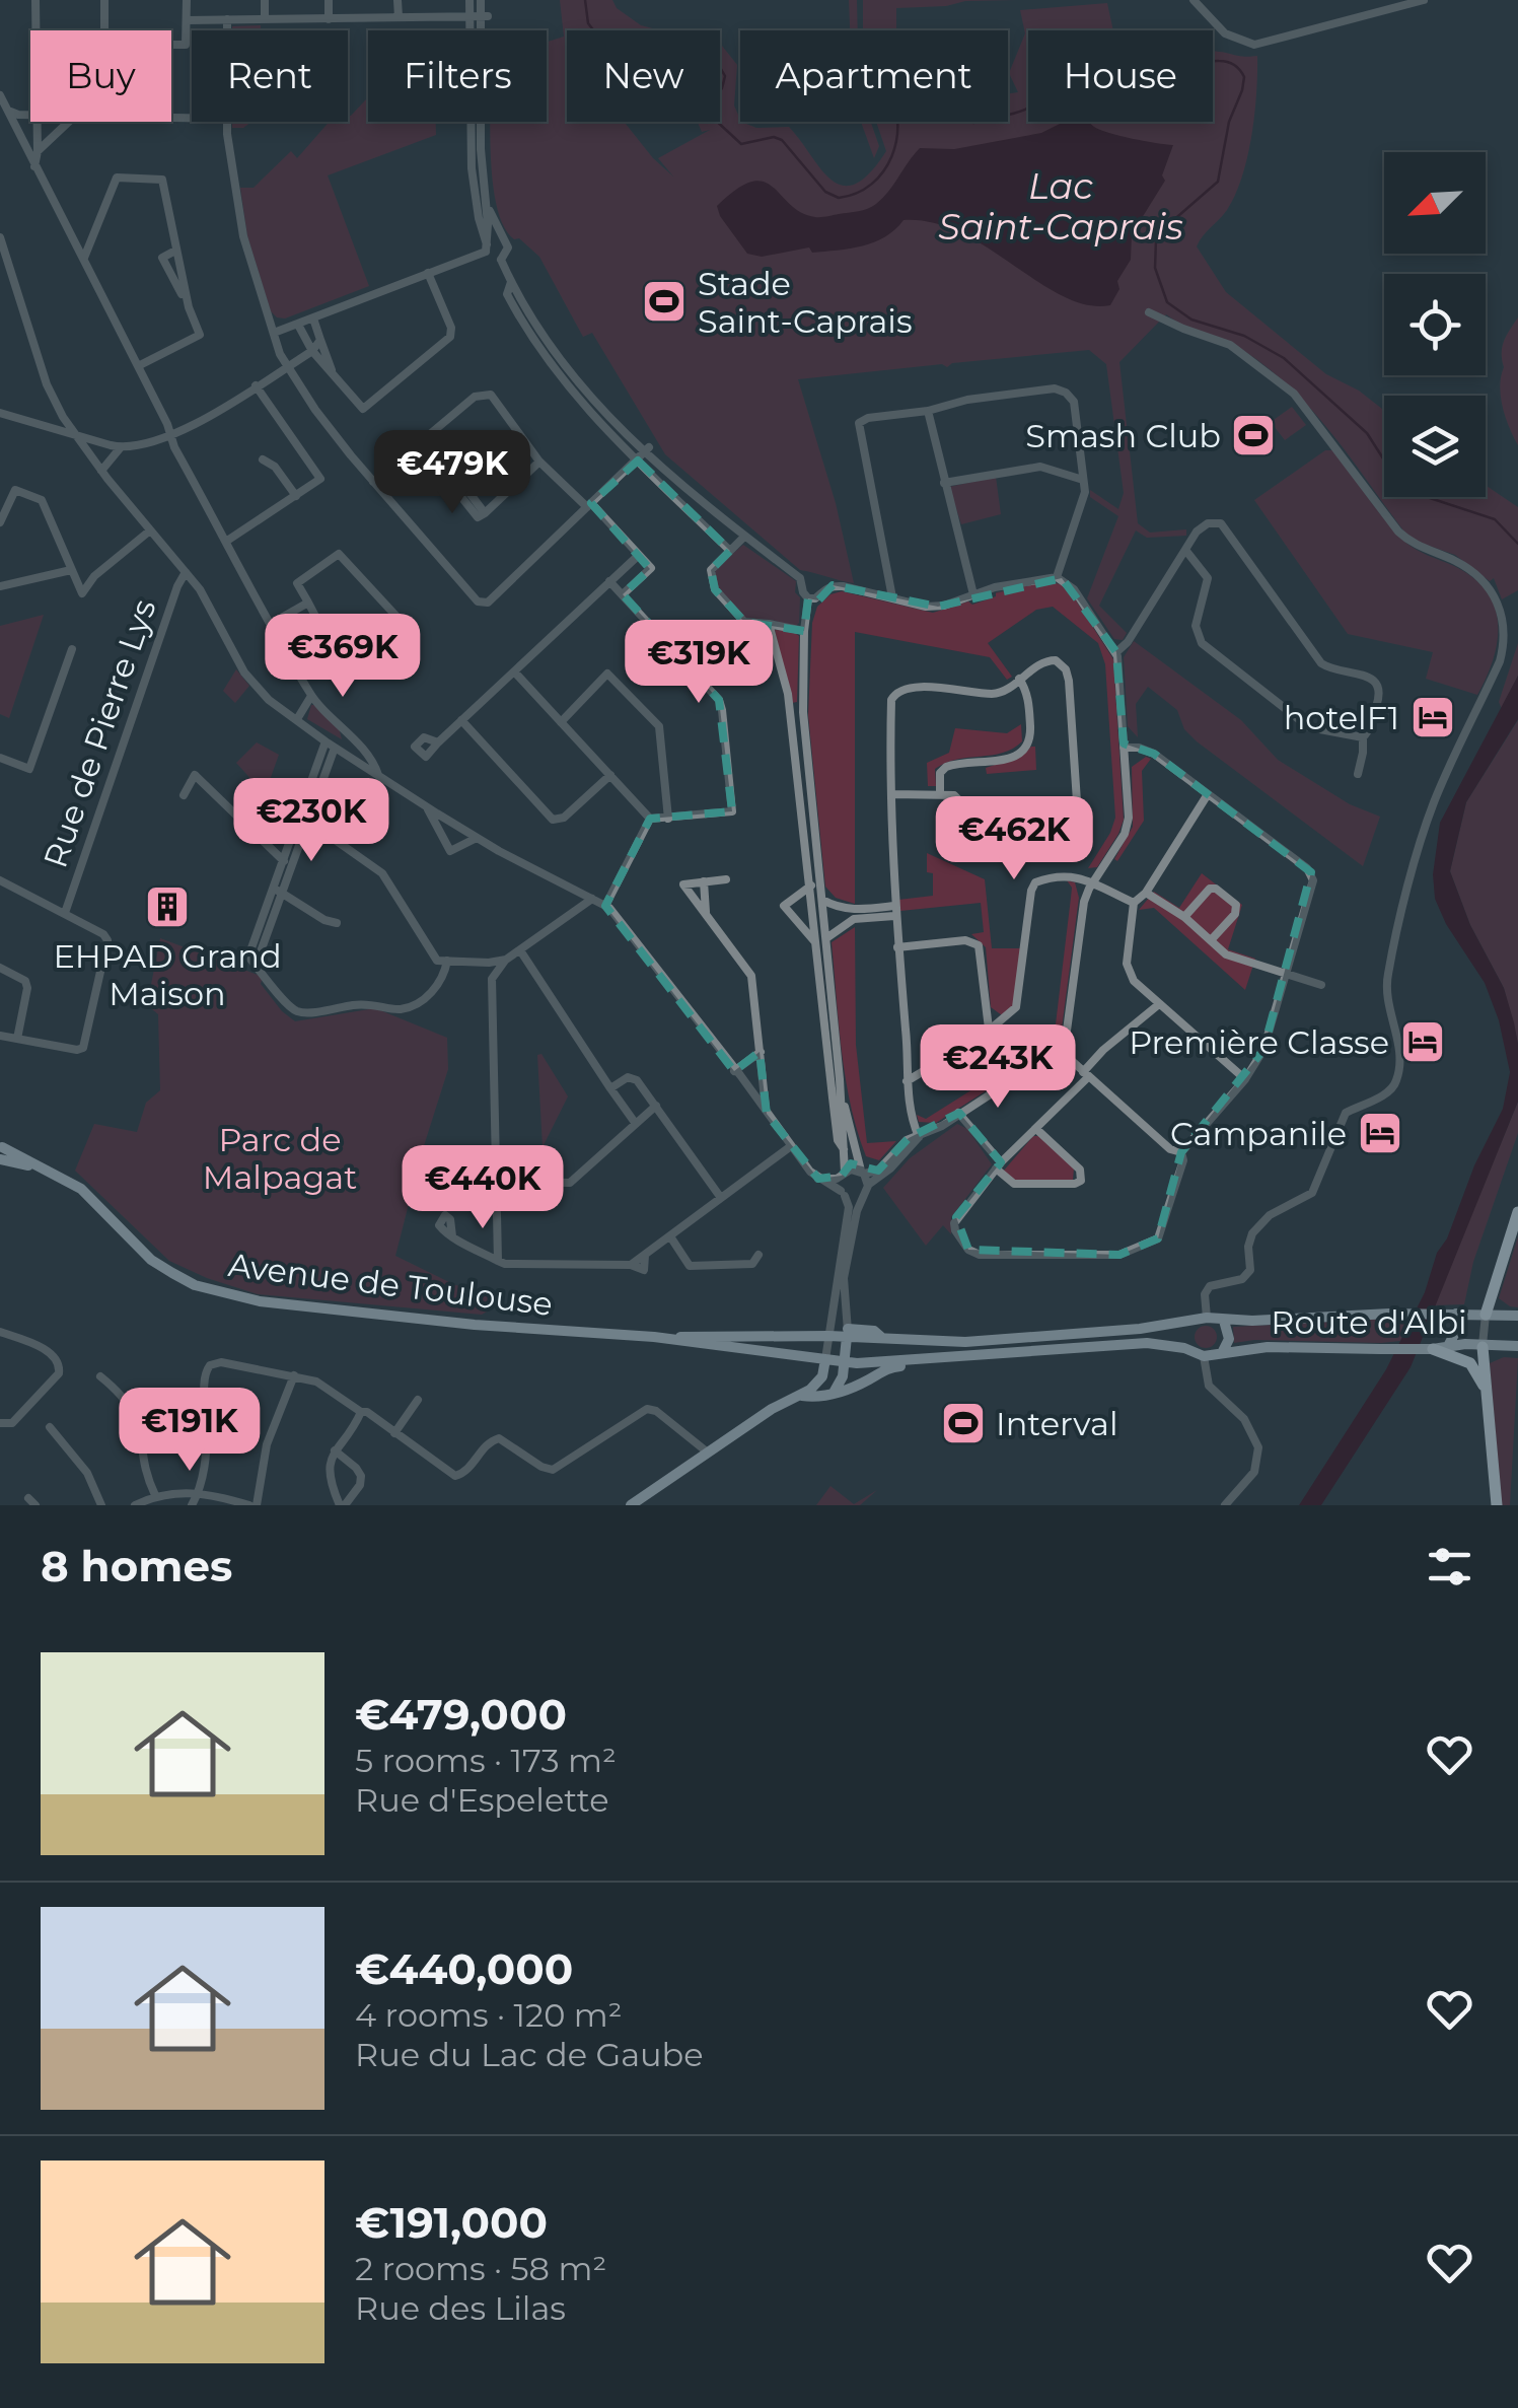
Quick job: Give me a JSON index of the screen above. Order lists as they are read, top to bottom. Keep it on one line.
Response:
{"streets":{"main road":["Avenue de Toulouse","Route d'Albi"],"street":["Rue de Pierre Lys"]},"crossings":[["Avenue de Toulouse","Route d'Albi"]],"water":["Lac Saint-Caprais"],"parks":["Parc de Malpagat"],"places":{"sports":["Stade Saint-Caprais","Smash Club","Interval"],"hotel":["hotelF1","Première Classe","Campanile"],"building":["EHPAD Grand Maison"]},"north":"bottom left","page":{"chip":["Buy","Rent","Filters","New","Apartment","House"],"price":["€479K","€369K","€319K","€230K","€462K","€243K","€440K","€191K"],"heading":"8 homes","list":[{"name":"€479,000","note":"5 rooms · 173 m² · Rue d'Espelette"},{"name":"€440,000","note":"4 rooms · 120 m² · Rue du Lac de Gaube"},{"name":"€191,000","note":"2 rooms · 58 m² · Rue des Lilas"}]}}
